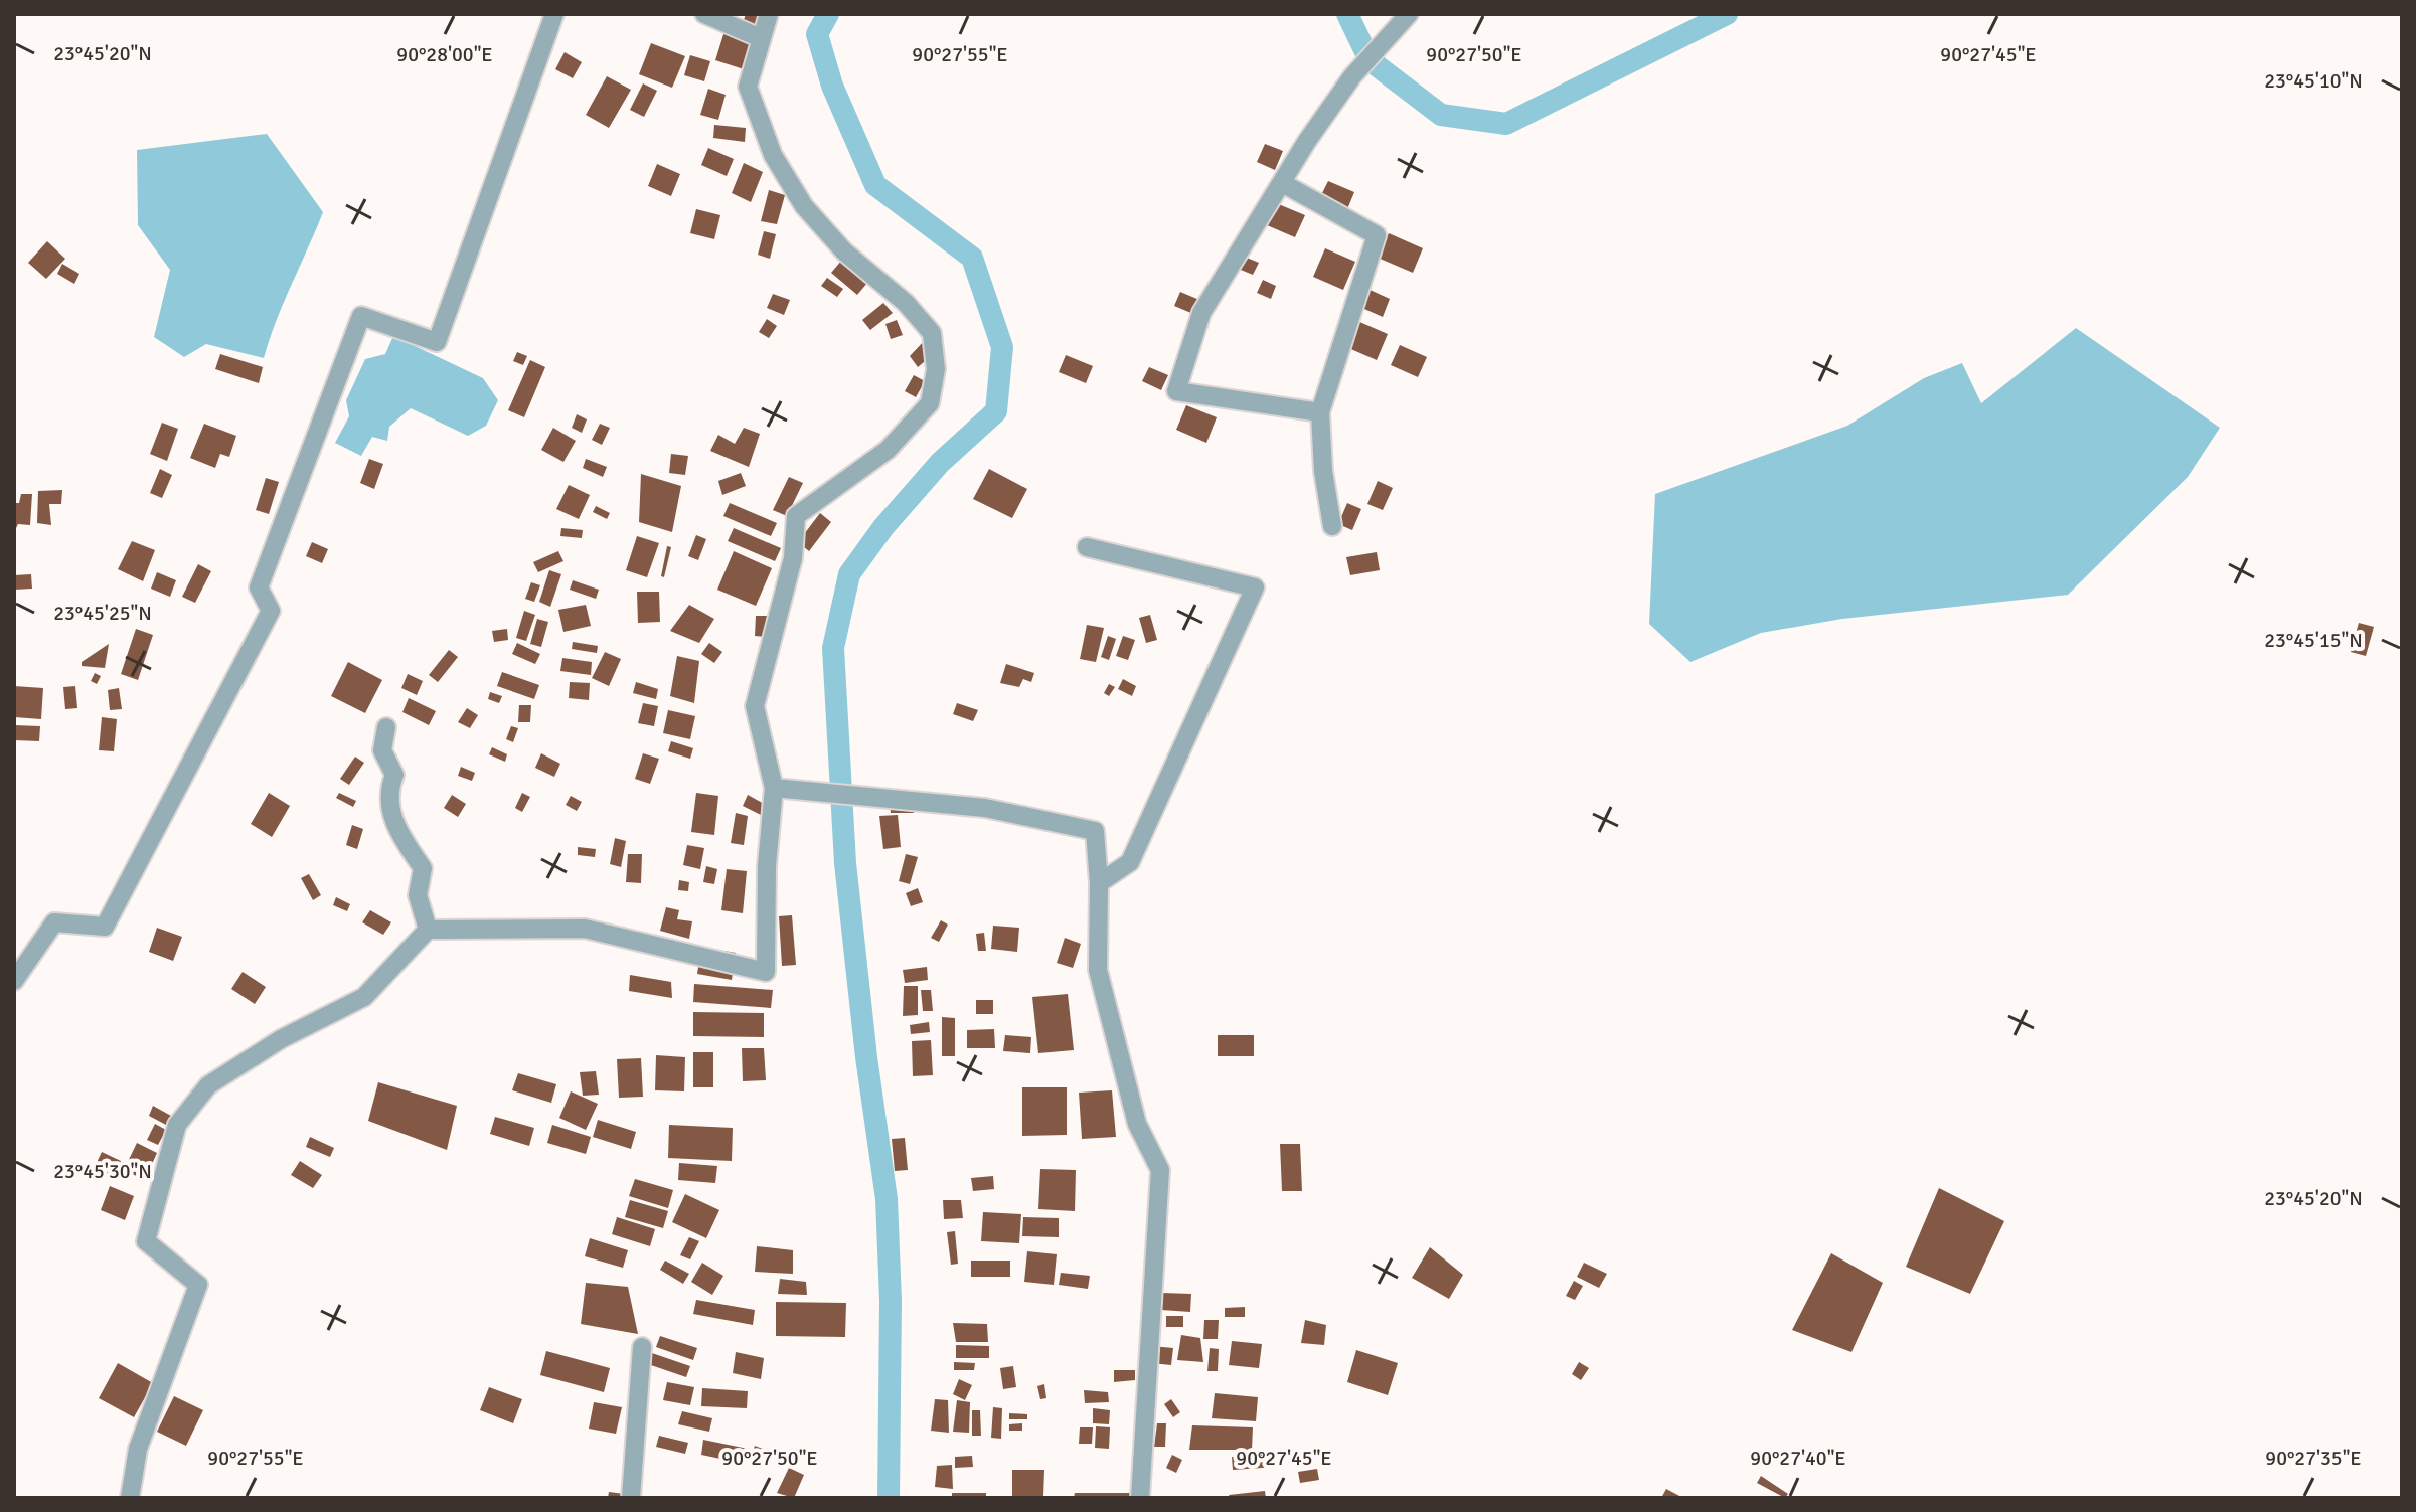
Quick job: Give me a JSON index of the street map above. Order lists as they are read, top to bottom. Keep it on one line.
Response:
{"coordinates":["23°45'20\"N","90°28'00\"E","90°27'55\"E","90°27'50\"E","90°27'45\"E","23°45'10\"N","23°45'25\"N","23°45'15\"N","23°45'30\"N","90°27'40\"E","90°27'35\"E"]}
